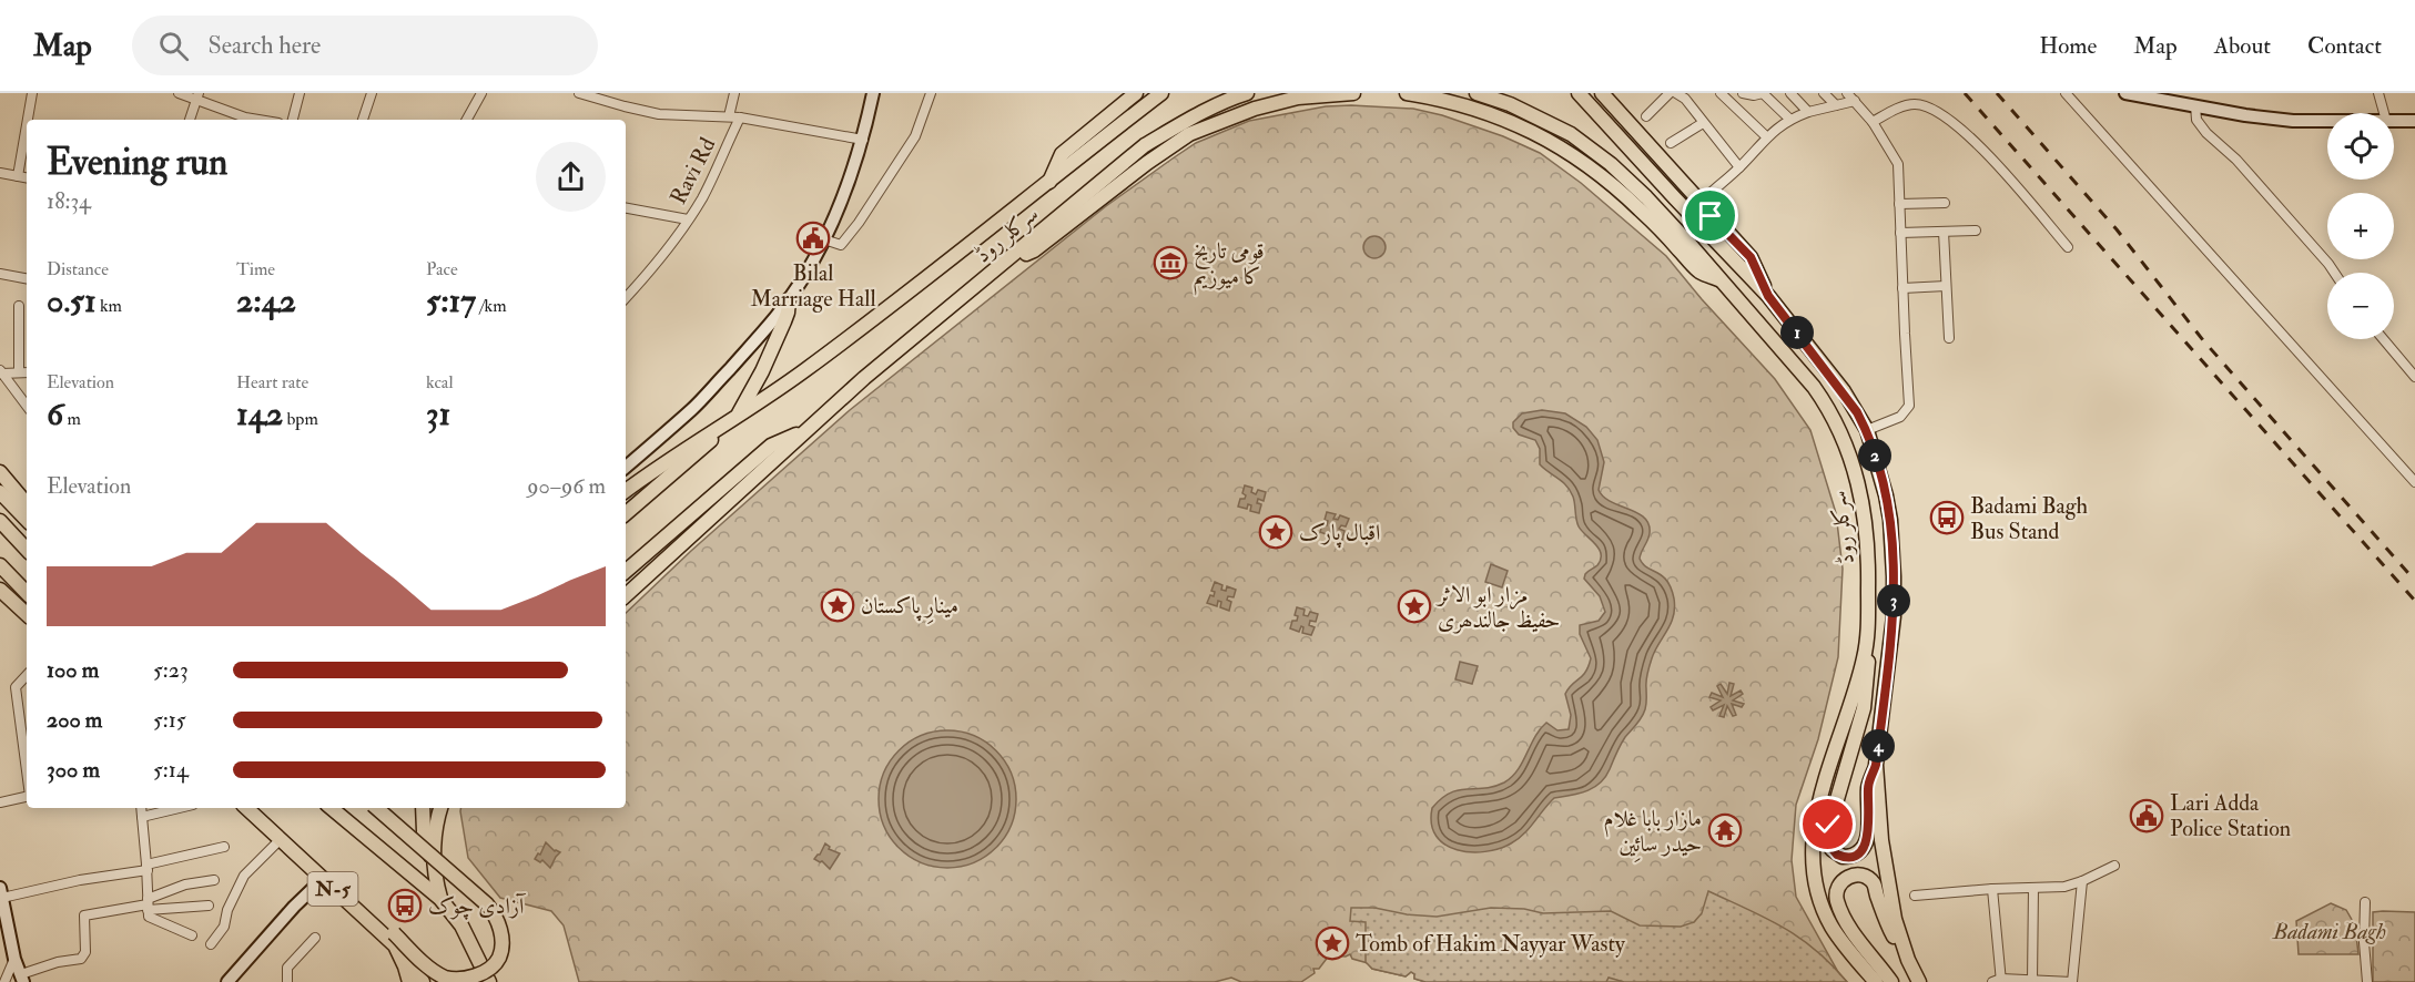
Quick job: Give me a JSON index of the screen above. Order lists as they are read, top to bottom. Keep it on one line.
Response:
{"streets":{"main road":["سرکلر روڈ","N-5"],"street":["Ravi Rd"]},"parks":["Badami Bagh"],"places":{"public building":["Bilal Marriage Hall","Lari Adda Police Station"],"museum":["قومی تاریخ کا میوزیم"],"bus stop":["Badami Bagh Bus Stand","آزادی چوک"],"place":["اقبال پارک","مینارِ پاکستان","مزار ابو الاثر حفیظ جالندھری","Tomb of Hakim Nayyar Wasty"],"temple":["مازار بابا غلام حیدر سائِین"]},"page":{"header":"Map","search":"Search here","nav":["Home","Map","About","Contact"],"map_buttons":["+","−"],"heading":["Evening run","18:34"],"stats":[["Distance","0.51 km"],["Time","2:42"],["Pace","5:17 /km"],["Elevation","6 m"],["Heart rate","142 bpm"],["kcal","31"]],"pins":["1","2","3","4"],"chart":["Elevation","90–96 m"],"list":[{"name":"100 m","note":"5:23"},{"name":"200 m","note":"5:15"},{"name":"300 m","note":"5:14"}]}}
